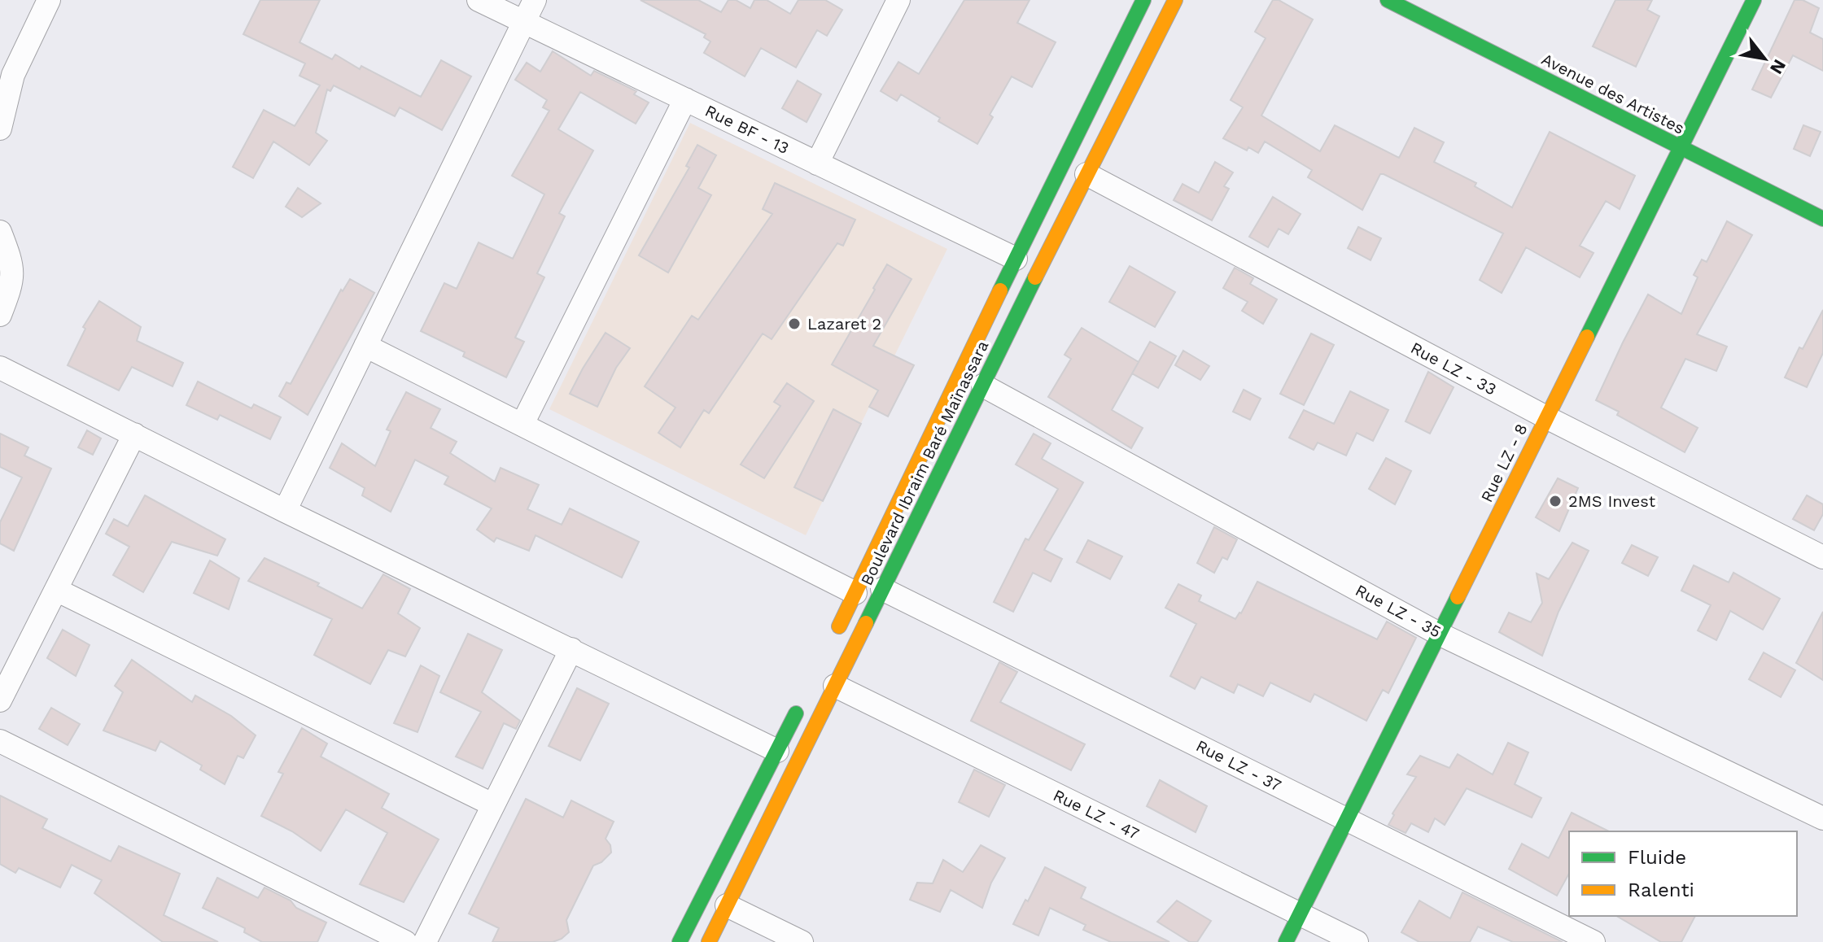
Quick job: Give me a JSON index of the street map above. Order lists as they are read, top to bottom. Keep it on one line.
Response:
{"streets":{"main road":["Avenue des Artistes","Boulevard Ibraim Baré Maïnassara","Rue LZ - 8"],"street":["Rue BF - 13","Rue LZ - 33","Rue LZ - 35","Rue LZ - 37","Rue LZ - 47"]},"crossings":[["Avenue des Artistes","Rue LZ - 8"],["Rue BF - 13","Boulevard Ibraim Baré Maïnassara"],["Rue LZ - 33","Boulevard Ibraim Baré Maïnassara"],["Rue LZ - 33","Rue LZ - 8"],["Boulevard Ibraim Baré Maïnassara","Rue LZ - 35"],["Boulevard Ibraim Baré Maïnassara","Rue LZ - 37"],["Boulevard Ibraim Baré Maïnassara","Rue LZ - 47"],["Rue LZ - 8","Rue LZ - 35"],["Rue LZ - 8","Rue LZ - 37"],["Rue LZ - 8","Rue LZ - 47"]],"places":["Lazaret 2","2MS Invest"],"legend":["Fluide","Ralenti"],"north":"bottom right"}
